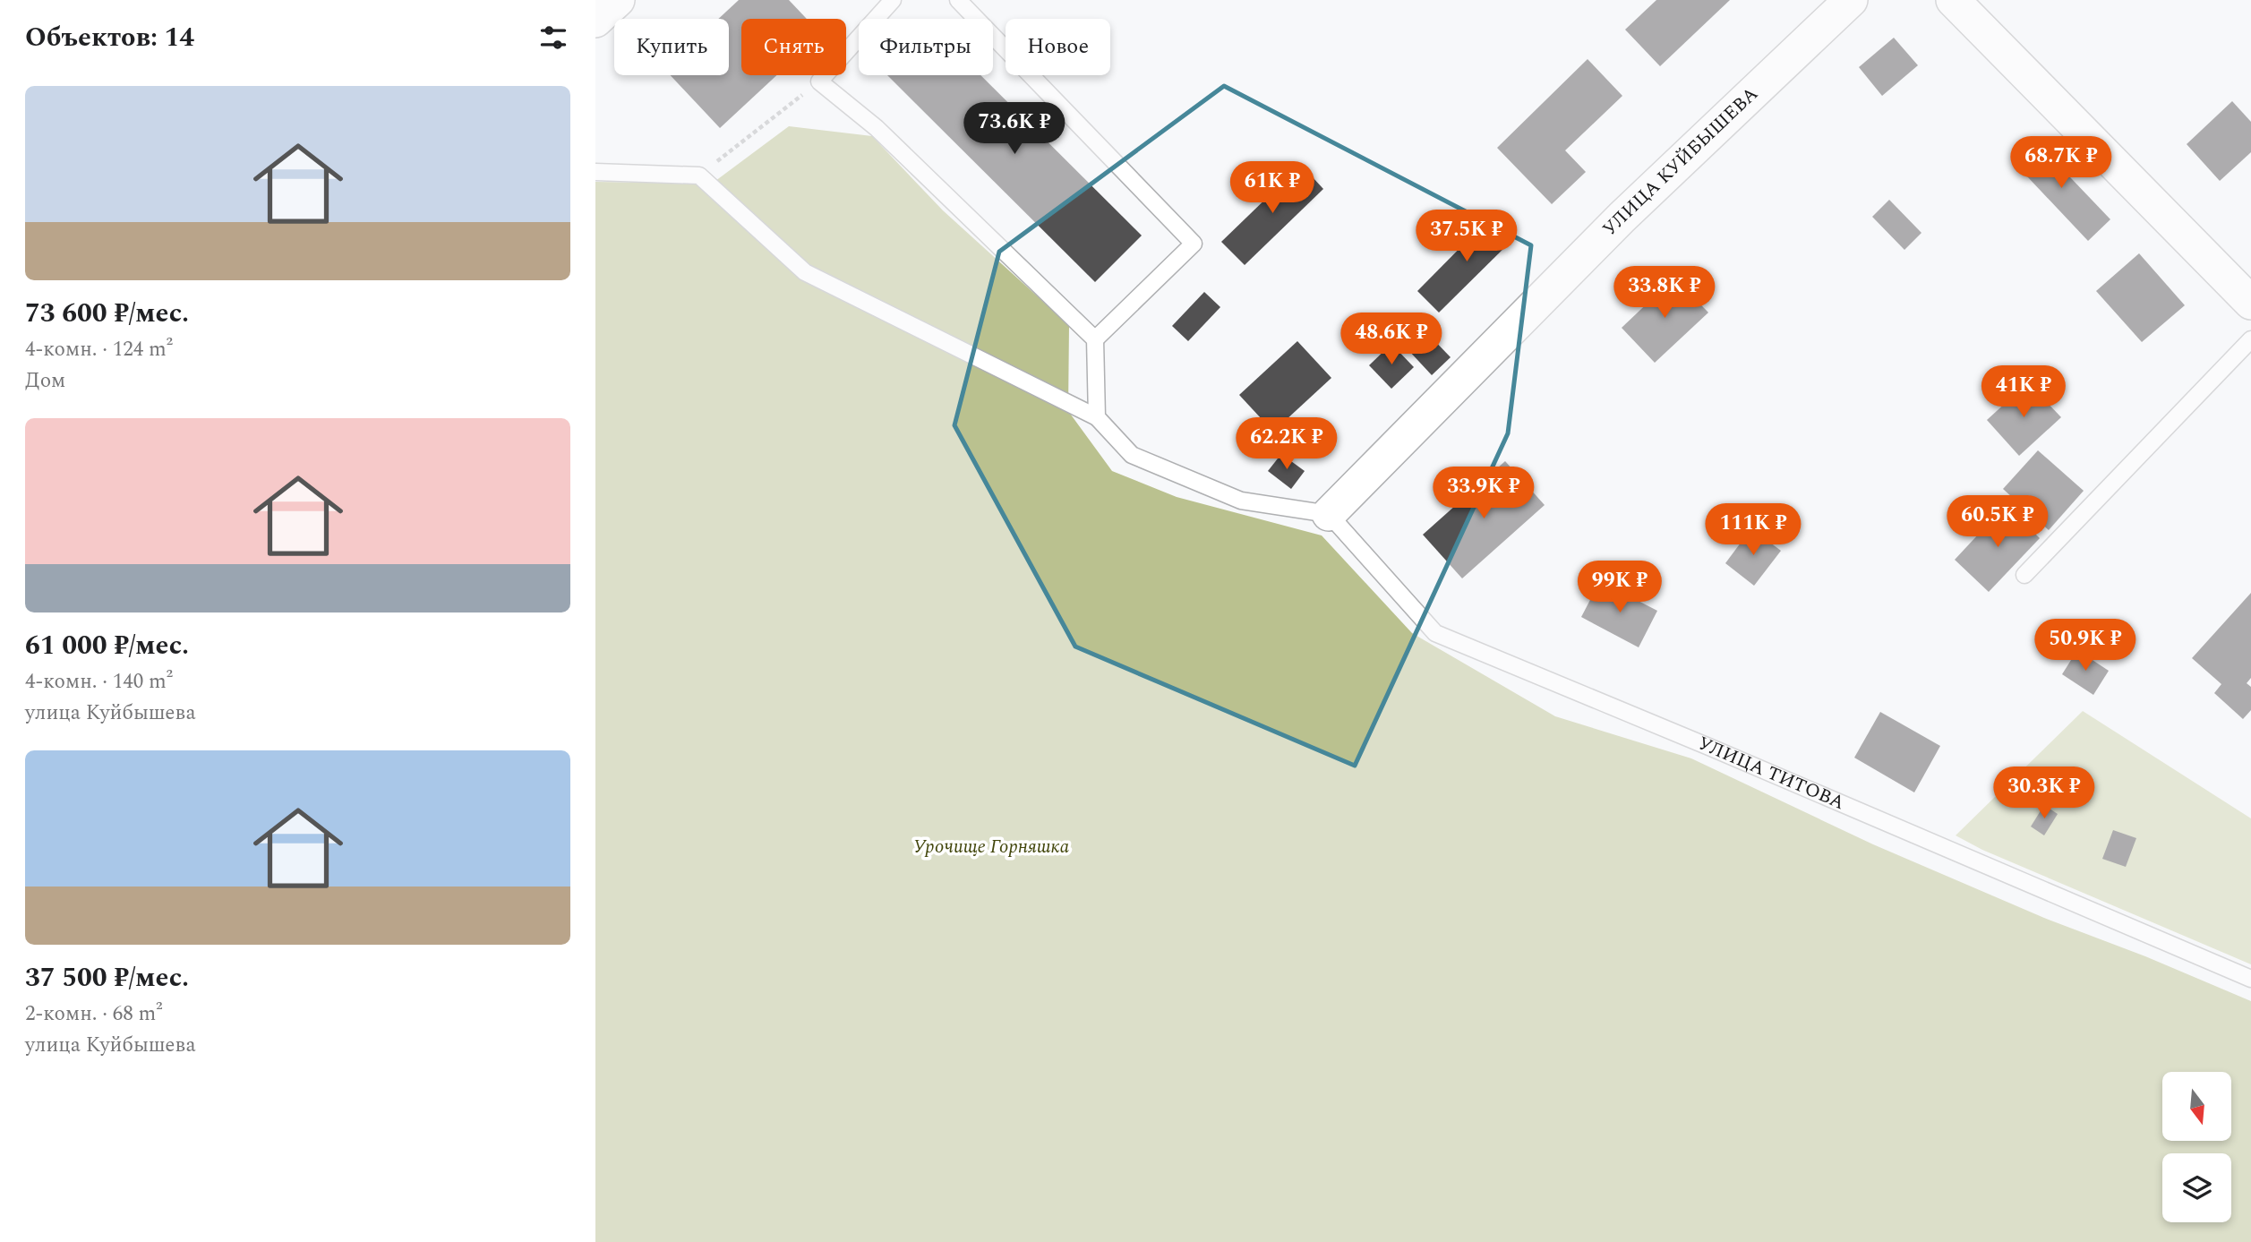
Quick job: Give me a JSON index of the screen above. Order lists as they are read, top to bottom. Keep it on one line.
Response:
{"streets":{"street":["УЛИЦА КУЙБЫШЕВА"],"lane":["УЛИЦА ТИТОВА"]},"crossings":[["УЛИЦА КУЙБЫШЕВА","УЛИЦА ТИТОВА"]],"parks":["Урочище Горняшка"],"north":"bottom","page":{"heading":"Объектов: 14","chip":["Купить","Снять","Фильтры","Новое"],"list":[{"name":"73 600 ₽/мес.","note":"4-комн. · 124 m² · Дом"},{"name":"61 000 ₽/мес.","note":"4-комн. · 140 m² · улица Куйбышева"},{"name":"37 500 ₽/мес.","note":"2-комн. · 68 m² · улица Куйбышева"}],"price":["73.6K ₽","68.7K ₽","61K ₽","37.5K ₽","33.8K ₽","48.6K ₽","41K ₽","62.2K ₽","33.9K ₽","60.5K ₽","111K ₽","99K ₽","50.9K ₽","30.3K ₽"]}}
